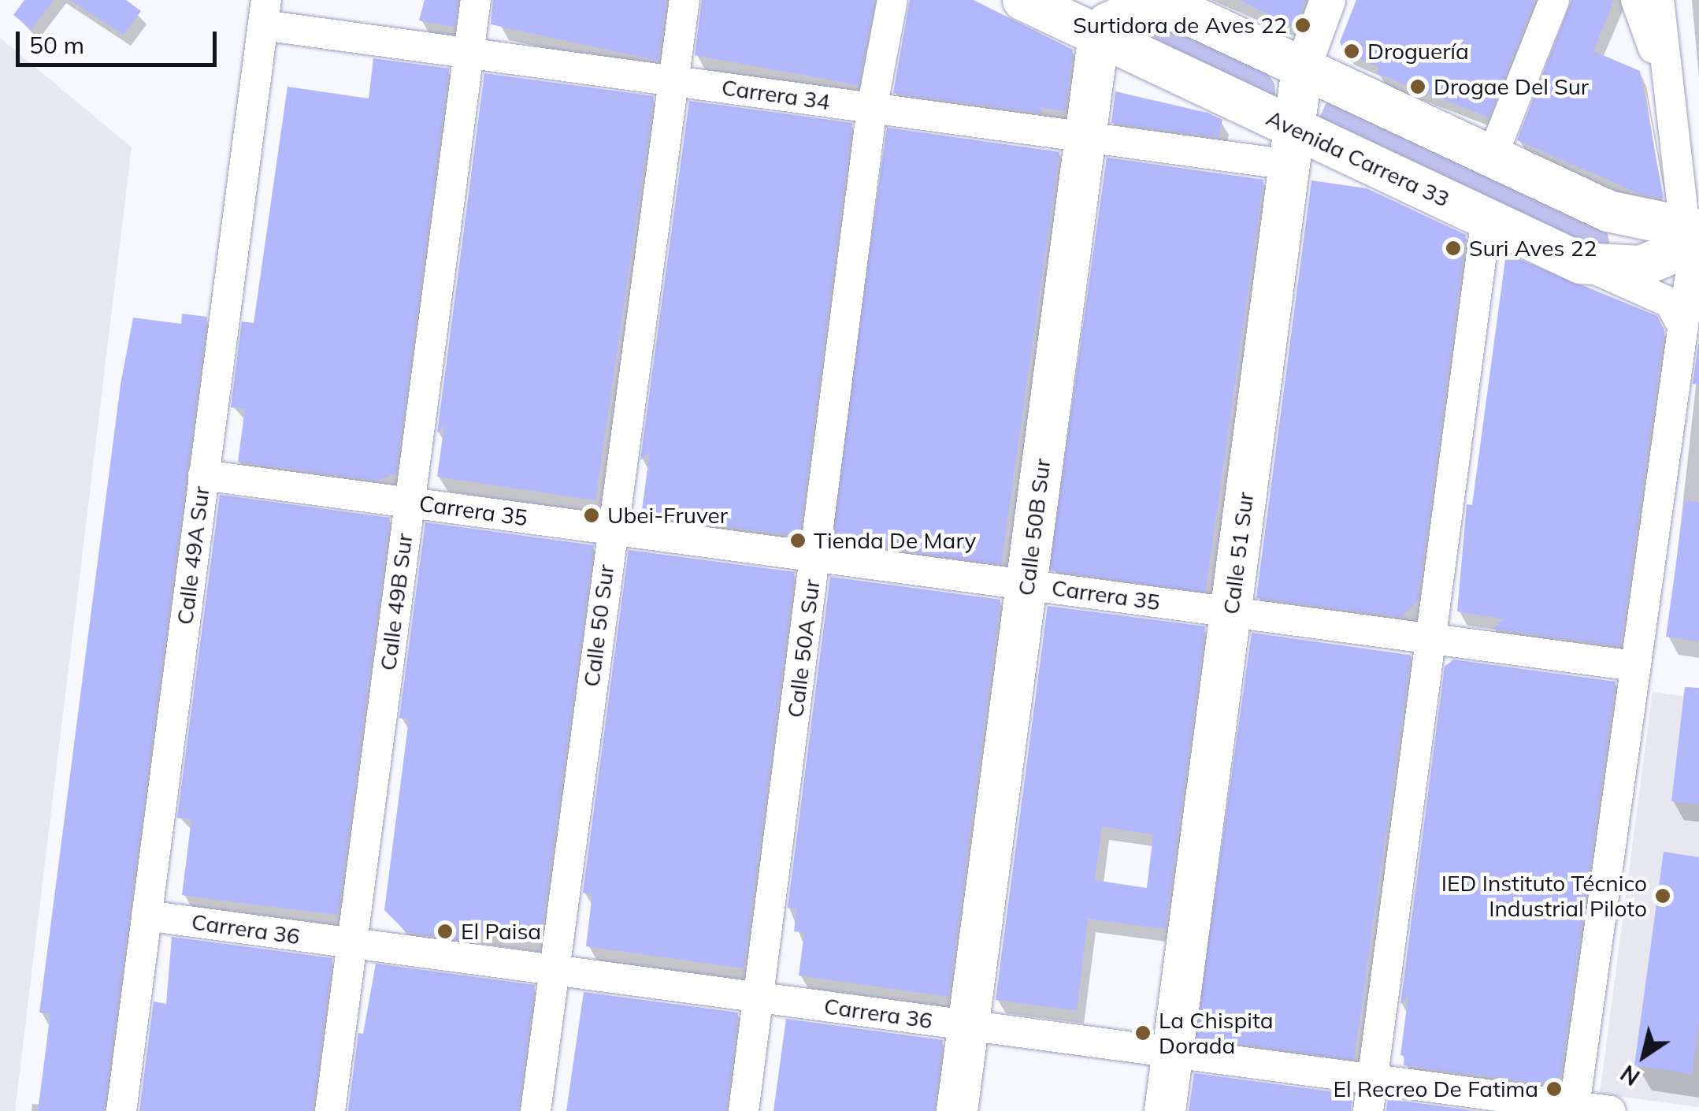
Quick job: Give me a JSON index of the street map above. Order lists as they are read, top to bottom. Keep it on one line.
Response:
{"streets":{"main road":["Avenida Carrera 33","Calle 50B Sur","Calle 51 Sur"],"street":["Carrera 34","Carrera 35","Calle 49A Sur","Calle 49B Sur","Calle 50 Sur","Calle 50A Sur","Carrera 36"]},"crossings":[["Carrera 34","Avenida Carrera 33"],["Carrera 34","Calle 50B Sur"],["Carrera 34","Calle 51 Sur"],["Carrera 34","Calle 49A Sur"],["Carrera 34","Calle 49B Sur"],["Carrera 34","Calle 50 Sur"],["Carrera 34","Calle 50A Sur"],["Avenida Carrera 33","Calle 50B Sur"],["Avenida Carrera 33","Calle 51 Sur"],["Carrera 35","Calle 50B Sur"],["Carrera 35","Calle 51 Sur"],["Carrera 35","Calle 49A Sur"],["Carrera 35","Calle 49B Sur"],["Carrera 35","Calle 50 Sur"],["Carrera 35","Calle 50A Sur"],["Calle 50B Sur","Carrera 36"],["Calle 51 Sur","Carrera 36"],["Calle 49A Sur","Carrera 36"],["Calle 49B Sur","Carrera 36"],["Calle 50 Sur","Carrera 36"],["Calle 50A Sur","Carrera 36"]],"places":["Surtidora de Aves 22","Droguería","Drogae Del Sur","Suri Aves 22","Ubei-Fruver","Tienda De Mary","IED Instituto Técnico Industrial Piloto","El Paisa","La Chispita Dorada","El Recreo De Fatima"],"scale_bar":"50 m","north":"bottom left"}
